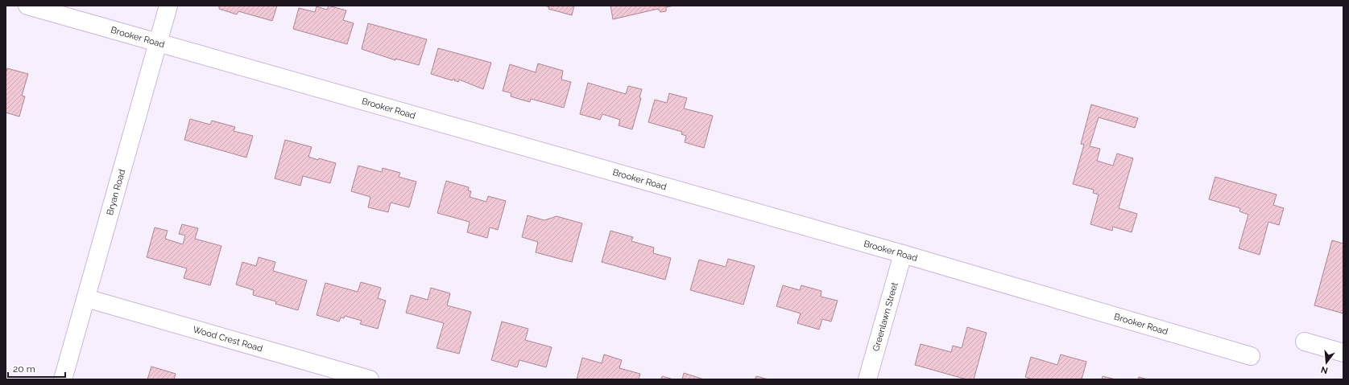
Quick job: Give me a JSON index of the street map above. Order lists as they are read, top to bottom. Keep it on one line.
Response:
{"streets":{"street":["Brooker Road","Bryan Road","Greenlawn Street","Wood Crest Road"]},"crossings":[["Brooker Road","Bryan Road"],["Brooker Road","Greenlawn Street"],["Bryan Road","Wood Crest Road"]],"scale_bar":"20 m","north":"bottom"}
